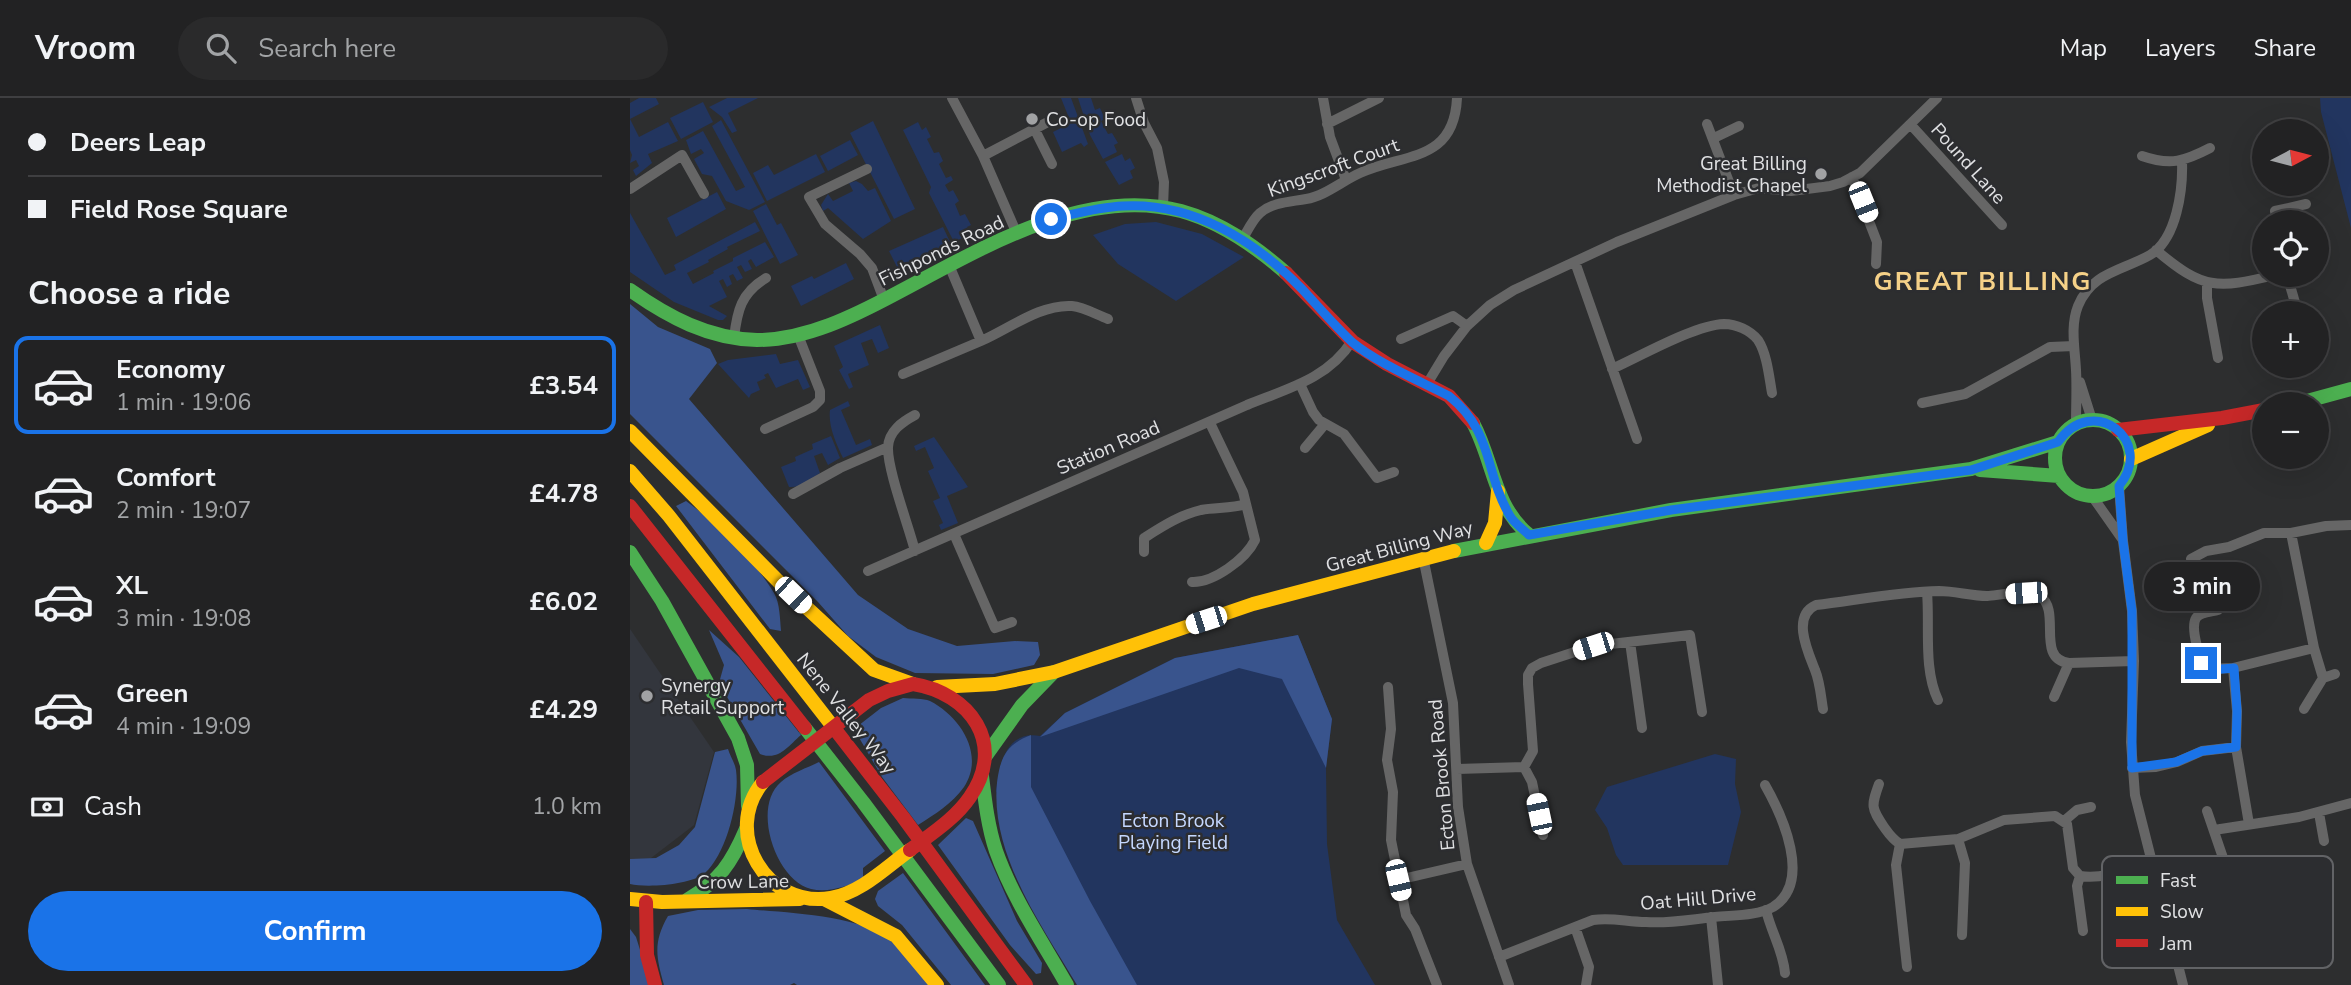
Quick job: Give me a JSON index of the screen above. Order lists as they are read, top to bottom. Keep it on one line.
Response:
{"streets":{"main road":["Fishponds Road","Great Billing Way","Nene Valley Way","Crow Lane"],"street":["Pound Lane","Kingscroft Court","Station Road","Ecton Brook Road","Oat Hill Drive"]},"crossings":[["Kingscroft Court","Fishponds Road"],["Fishponds Road","Station Road"],["Fishponds Road","Great Billing Way"],["Great Billing Way","Ecton Brook Road"],["Great Billing Way","Crow Lane"],["Ecton Brook Road","Oat Hill Drive"]],"districts":["GREAT BILLING"],"parks":["Ecton Brook Playing Field"],"places":["Co-op Food","Great Billing Methodist Chapel","Synergy Retail Support"],"legend":["Fast","Slow","Jam"],"north":"right","page":{"header":"Vroom","search":"Search here","nav":["Map","Layers","Share"],"banner":["Deers Leap","Field Rose Square"],"map_buttons":["+","−"],"heading":"Choose a ride","list":[{"name":"Economy","note":"1 min · 19:06","value":"£3.54"},{"name":"Comfort","note":"2 min · 19:07","value":"£4.78"},{"name":"XL","note":"3 min · 19:08","value":"£6.02"},{"name":"Green","note":"4 min · 19:09","value":"£4.29"}],"bubble":"3 min","pay":["Cash","1.0 km"],"buttons":"Confirm"}}
